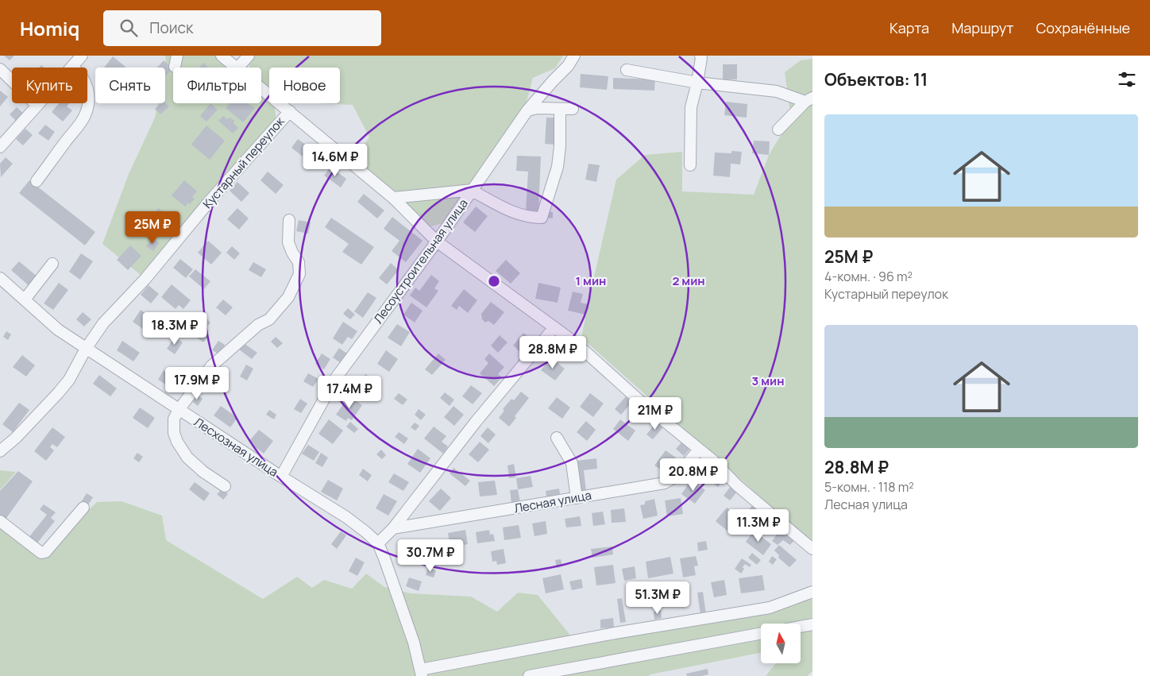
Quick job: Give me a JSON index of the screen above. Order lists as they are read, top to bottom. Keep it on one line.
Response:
{"streets":{"street":["Кустарный переулок","Лесоустроительная улица","Лесхозная улица","Лесная улица"]},"crossings":[["Кустарный переулок","Лесхозная улица"],["Лесоустроительная улица","Лесхозная улица"]],"north":"top","page":{"header":"Homiq","search":"Поиск","nav":["Карта","Маршрут","Сохранённые"],"heading":"Объектов: 11","chip":["Купить","Снять","Фильтры","Новое"],"list":[{"name":"25M ₽","note":"4-комн. · 96 m² · Кустарный переулок"},{"name":"28.8M ₽","note":"5-комн. · 118 m² · Лесная улица"}],"price":["14.6M ₽","25M ₽","18.3M ₽","28.8M ₽","17.9M ₽","17.4M ₽","21M ₽","20.8M ₽","11.3M ₽","30.7M ₽","51.3M ₽"]},"rings":["1 мин","2 мин","3 мин"]}
